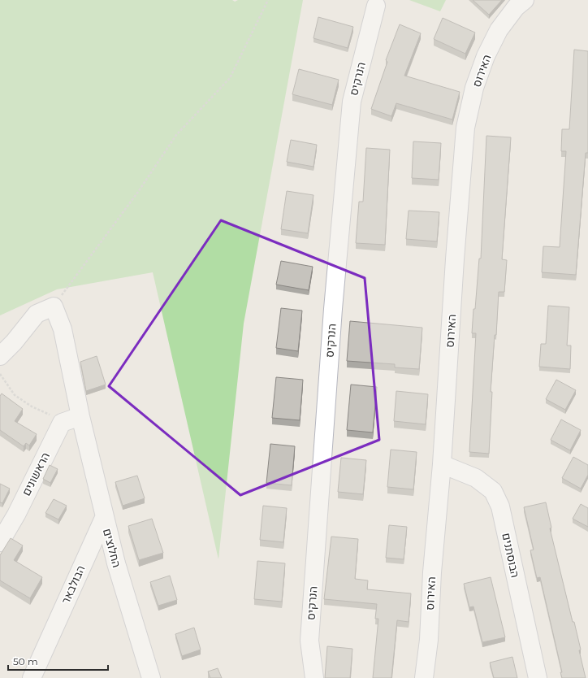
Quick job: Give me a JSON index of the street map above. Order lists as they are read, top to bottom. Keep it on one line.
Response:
{"streets":{"street":["האירוס","הנרקיס","הראשונים","החלוצים","הבוסתנים","הבולבאר"]},"crossings":[["האירוס","הבוסתנים"],["הראשונים","החלוצים"],["החלוצים","הבולבאר"]],"scale_bar":"50 m"}
